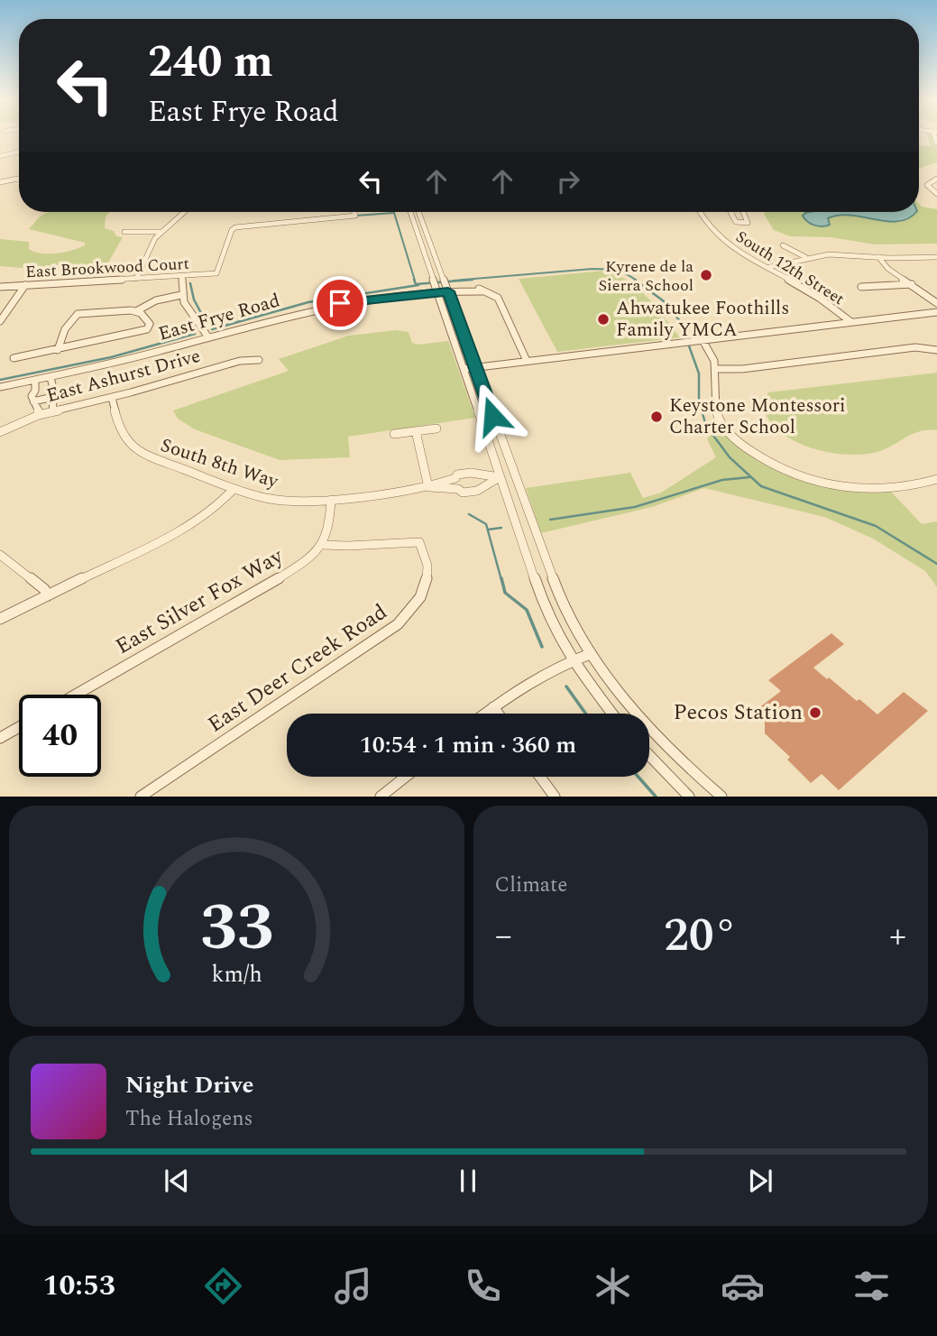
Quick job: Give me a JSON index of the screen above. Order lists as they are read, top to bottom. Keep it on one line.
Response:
{"streets":{"street":["East Brookwood Court","South 12th Street","East Frye Road","East Ashurst Drive","South 8th Way","East Silver Fox Way","East Deer Creek Road"]},"crossings":[["East Ashurst Drive","South 8th Way"],["East Silver Fox Way","East Deer Creek Road"]],"places":["Kyrene de la Sierra School","Ahwatukee Foothills Family YMCA","Keystone Montessori Charter School","Pecos Station"],"page":{"turn":["240 m","East Frye Road"],"limit":"40","trip":"10:54 · 1 min · 360 m","tile":"Climate","heat":["−","20°","+"],"song":["Night Drive","The Halogens"],"tabs":"10:53","gauge":["33","km/h"]}}
